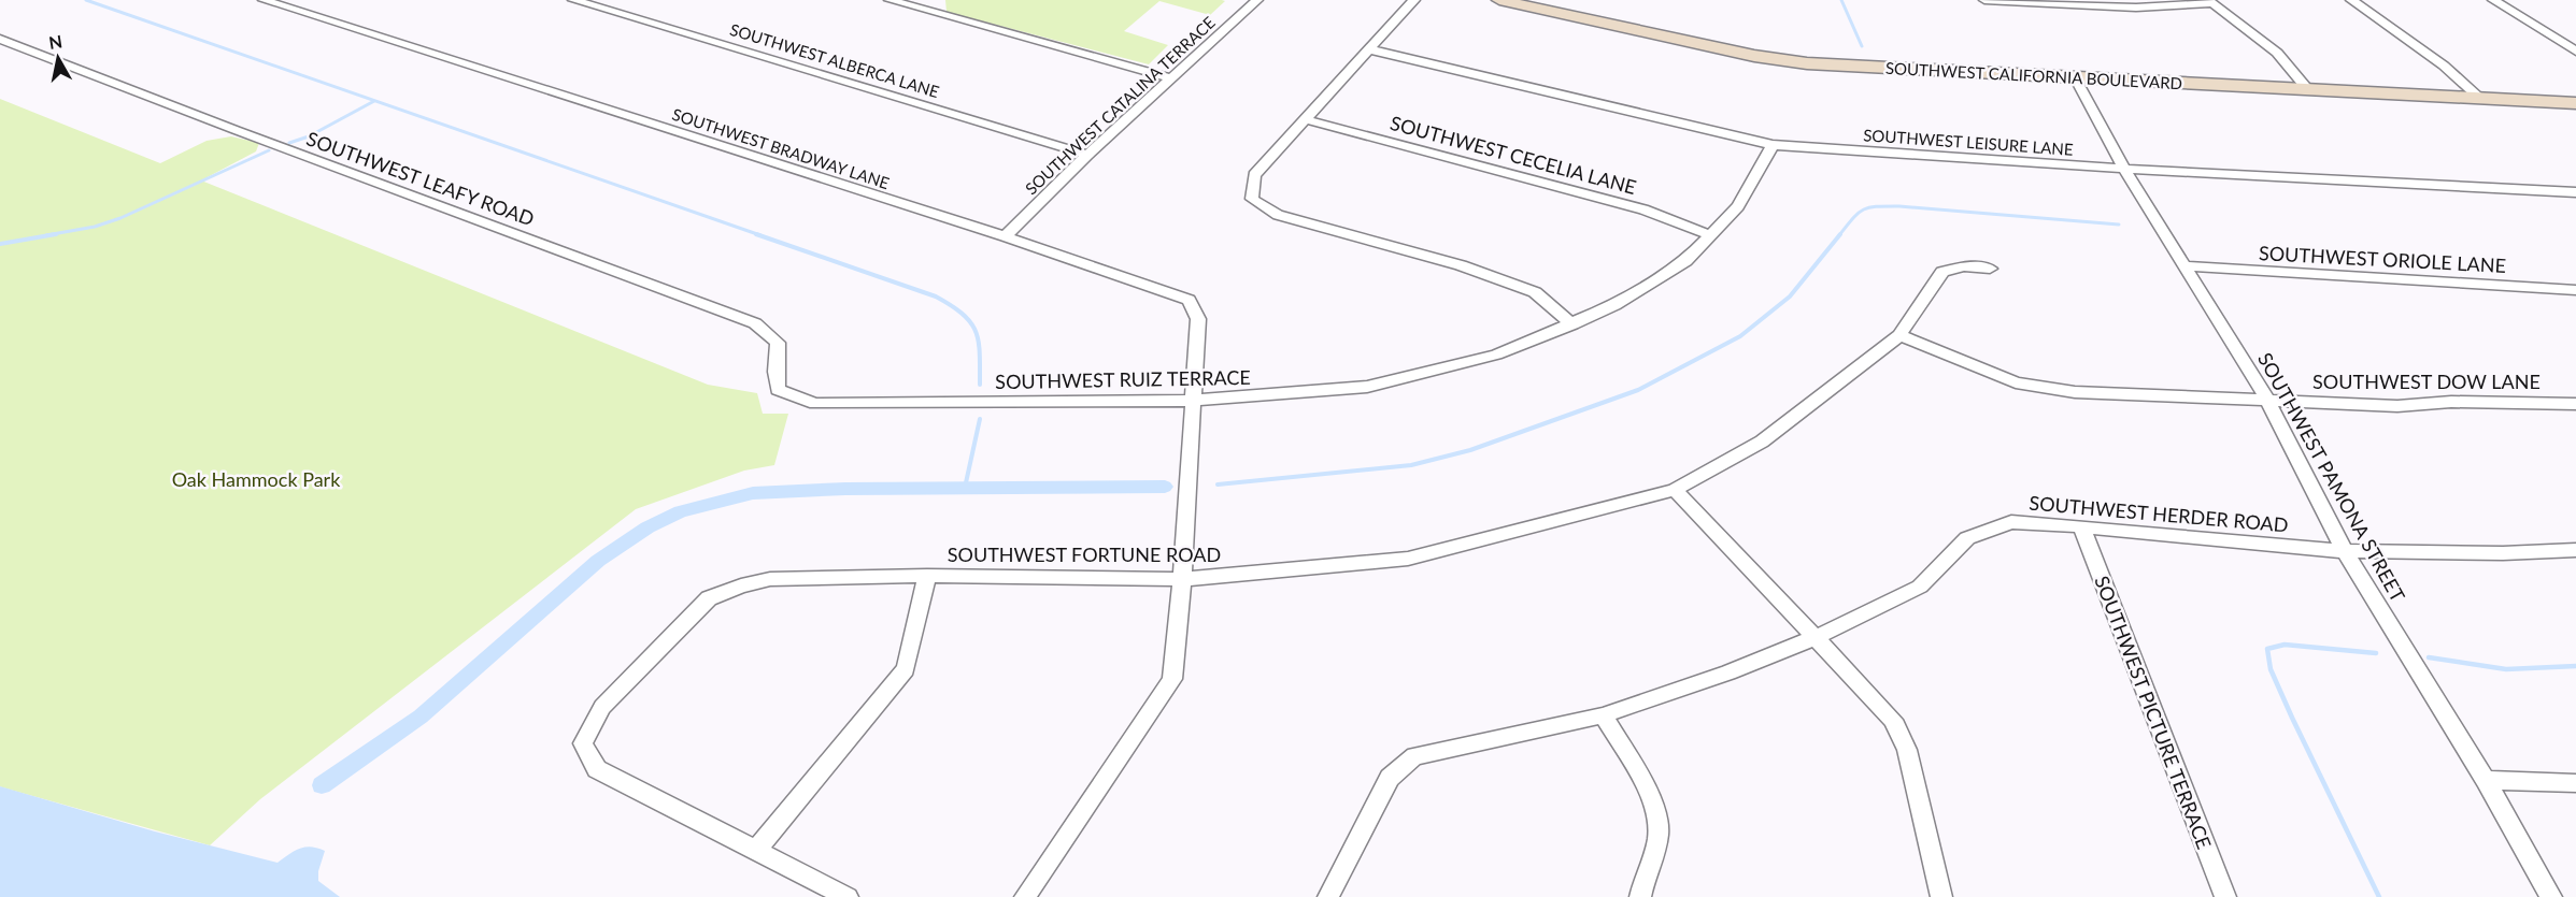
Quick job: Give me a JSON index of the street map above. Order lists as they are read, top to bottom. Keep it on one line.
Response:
{"streets":{"street":["SOUTHWEST ALBERCA LANE","SOUTHWEST CALIFORNIA BOULEVARD","SOUTHWEST CATALINA TERRACE","SOUTHWEST LEISURE LANE","SOUTHWEST BRADWAY LANE","SOUTHWEST CECELIA LANE","SOUTHWEST LEAFY ROAD","SOUTHWEST ORIOLE LANE","SOUTHWEST RUIZ TERRACE","SOUTHWEST DOW LANE","SOUTHWEST PAMONA STREET","SOUTHWEST HERDER ROAD","SOUTHWEST FORTUNE ROAD","SOUTHWEST PICTURE TERRACE"]},"crossings":[["SOUTHWEST ALBERCA LANE","SOUTHWEST CATALINA TERRACE"],["SOUTHWEST CALIFORNIA BOULEVARD","SOUTHWEST PAMONA STREET"],["SOUTHWEST CATALINA TERRACE","SOUTHWEST BRADWAY LANE"],["SOUTHWEST LEISURE LANE","SOUTHWEST RUIZ TERRACE"],["SOUTHWEST LEISURE LANE","SOUTHWEST PAMONA STREET"],["SOUTHWEST BRADWAY LANE","SOUTHWEST RUIZ TERRACE"],["SOUTHWEST BRADWAY LANE","SOUTHWEST FORTUNE ROAD"],["SOUTHWEST CECELIA LANE","SOUTHWEST RUIZ TERRACE"],["SOUTHWEST LEAFY ROAD","SOUTHWEST RUIZ TERRACE"],["SOUTHWEST ORIOLE LANE","SOUTHWEST PAMONA STREET"],["SOUTHWEST DOW LANE","SOUTHWEST PAMONA STREET"],["SOUTHWEST DOW LANE","SOUTHWEST FORTUNE ROAD"],["SOUTHWEST PAMONA STREET","SOUTHWEST HERDER ROAD"],["SOUTHWEST HERDER ROAD","SOUTHWEST PICTURE TERRACE"]],"parks":["Oak Hammock Park"],"north":"top"}
